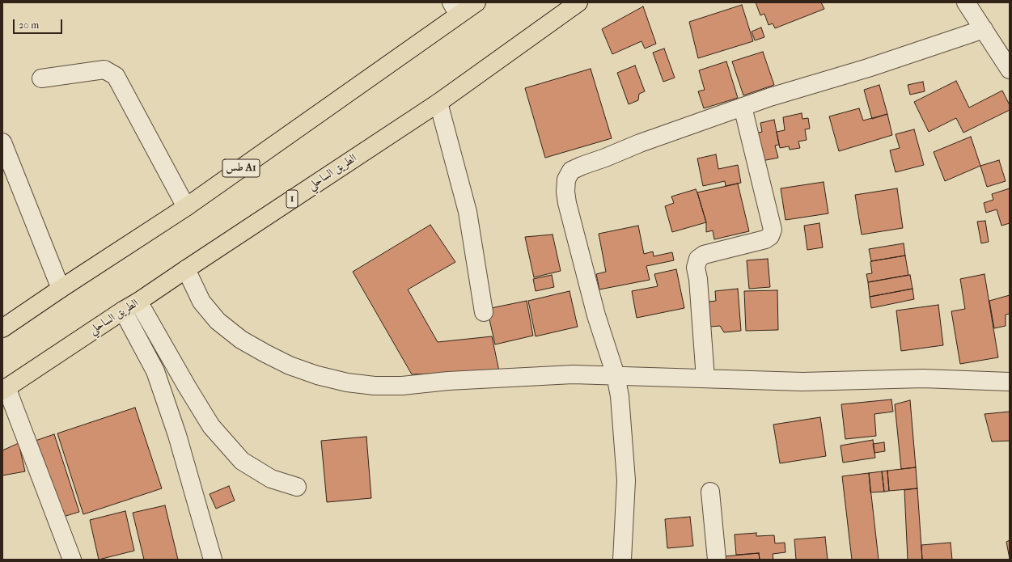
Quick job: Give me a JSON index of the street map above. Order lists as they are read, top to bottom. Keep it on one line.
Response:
{"streets":{"highway":["طس A1","الطريق الساحلي","1"]},"scale_bar":"20 m"}
